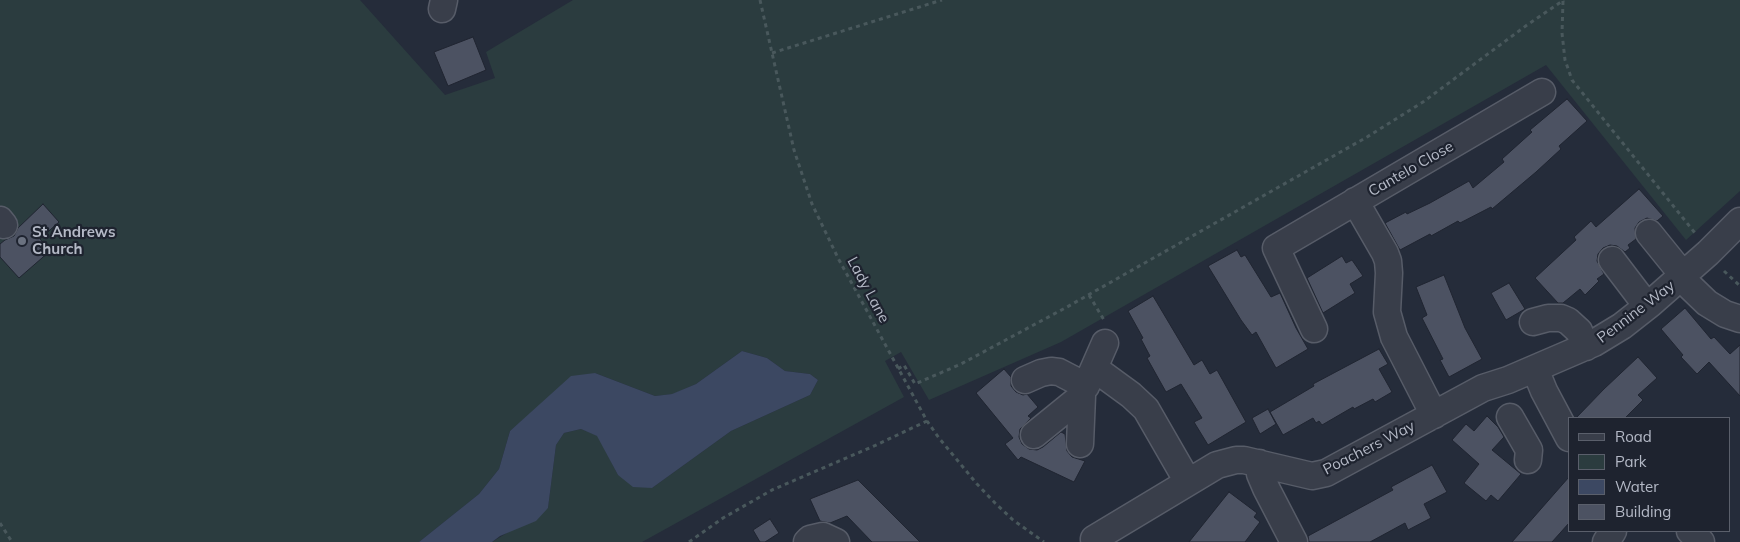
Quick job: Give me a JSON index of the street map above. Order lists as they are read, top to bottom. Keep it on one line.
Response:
{"streets":{"street":["Cantelo Close","Pennine Way","Poachers Way"],"path":["Lady Lane"]},"crossings":[["Cantelo Close","Poachers Way"],["Pennine Way","Poachers Way"]],"places":["St Andrews Church"],"legend":["Road","Park","Water","Building"]}
